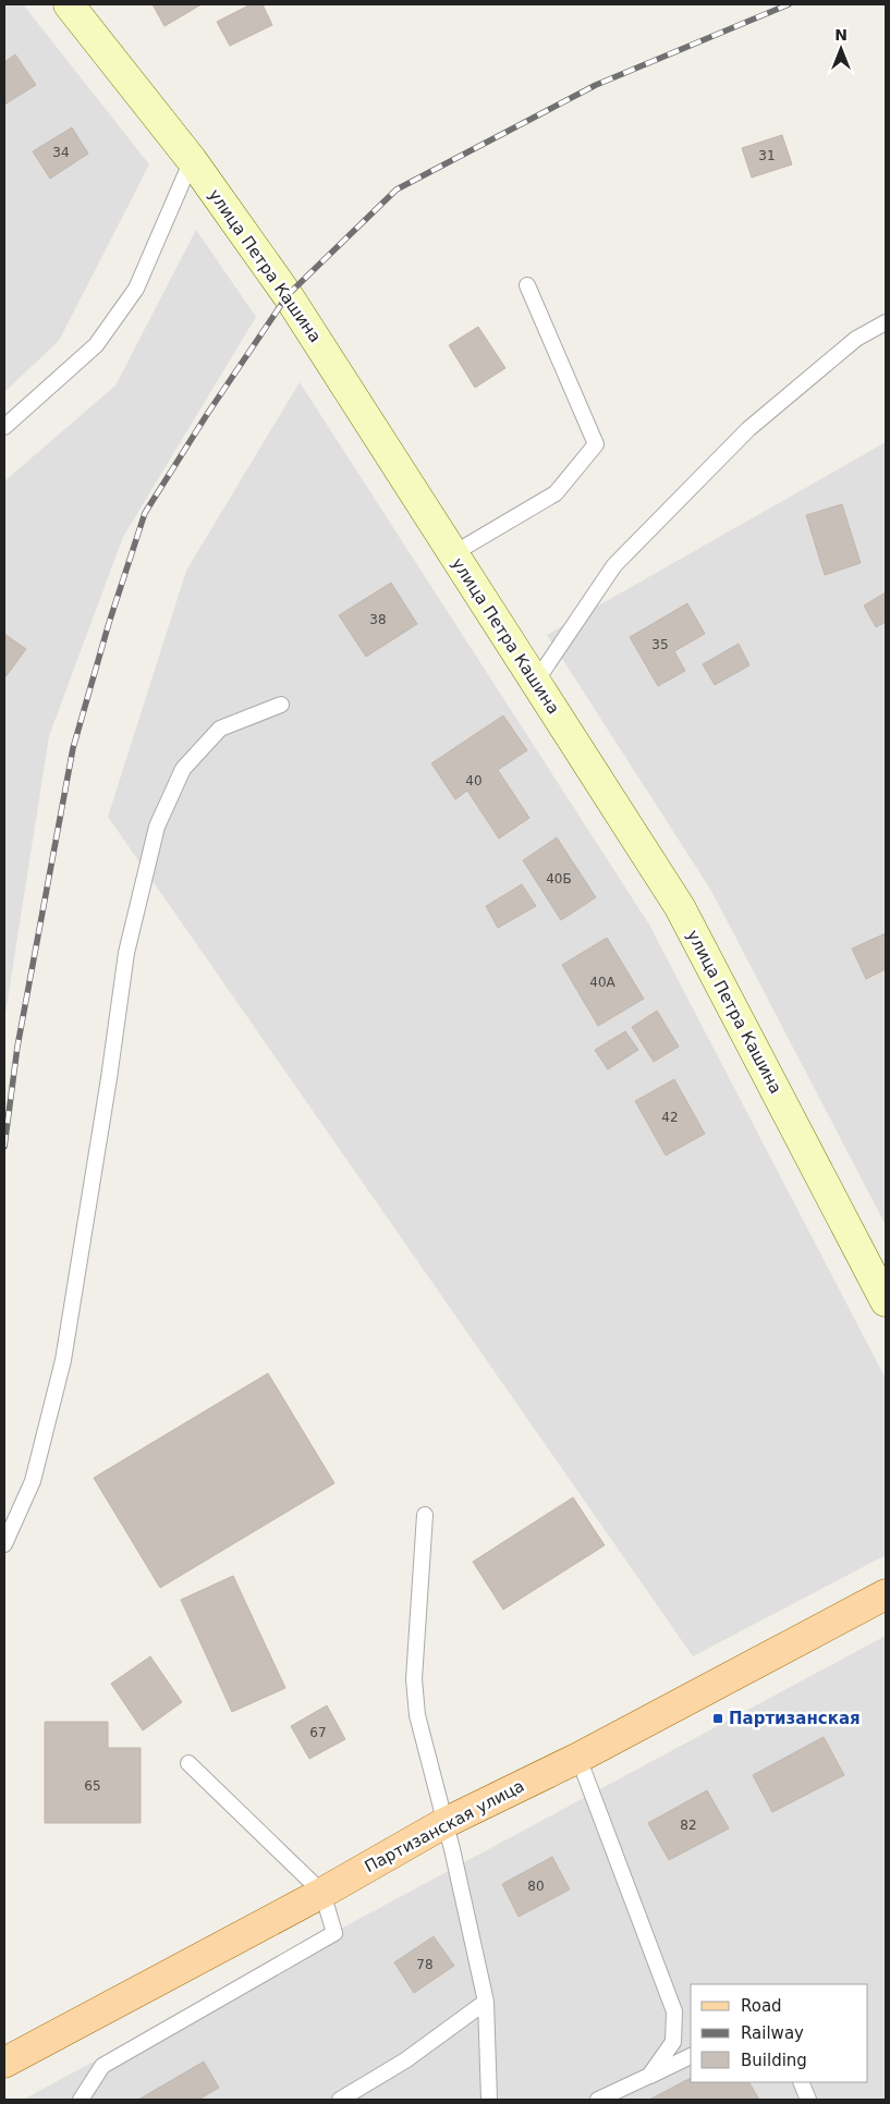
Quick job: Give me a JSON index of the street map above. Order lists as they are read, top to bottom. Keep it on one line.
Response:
{"streets":{"main road":["улица Петра Кашина","Партизанская улица"]},"places":{"transit":["Партизанская"]},"house_numbers":["34","31","38","35","40","40Б","40А","42","67","65","82","80","78"],"legend":["Road","Railway","Building"],"north":"top"}
